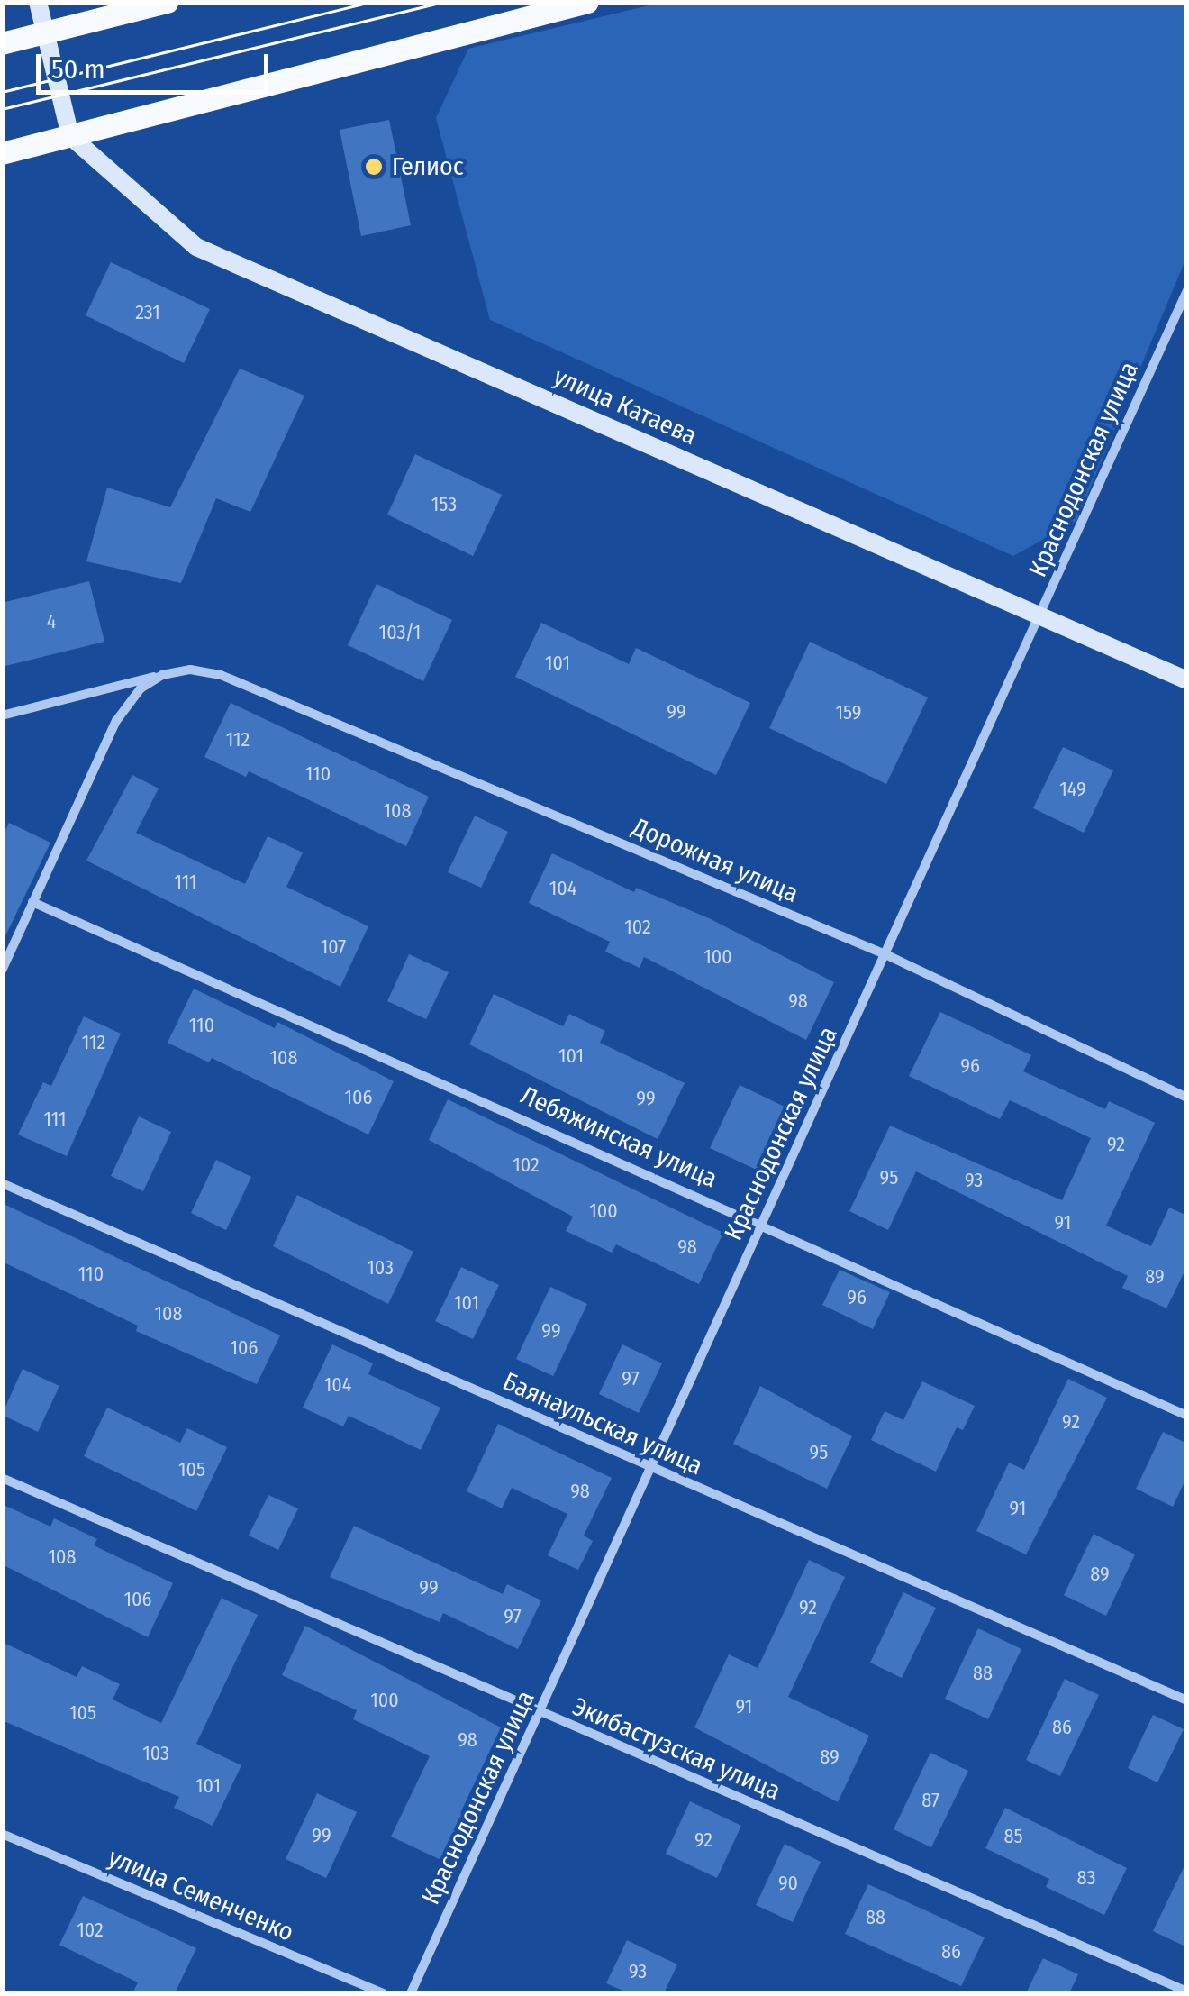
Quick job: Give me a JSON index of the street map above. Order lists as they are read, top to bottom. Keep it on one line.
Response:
{"streets":{"street":["улица Катаева","Краснодонская улица","Дорожная улица","Лебяжинская улица","Баянаульская улица","Экибастузская улица","улица Семенченко"]},"crossings":[["улица Катаева","Краснодонская улица"],["Краснодонская улица","Дорожная улица"],["Краснодонская улица","Лебяжинская улица"],["Краснодонская улица","Баянаульская улица"],["Краснодонская улица","Экибастузская улица"]],"places":["Гелиос"],"house_numbers":["231","153","4","103/1","101","99","159","112","110","149","108","111","104","102","107","100","98","110","112","101","108","96","106","99","111","92","102","95","93","100","91","98","103","110","89","96","101","108","99","106","97","104","92","95","105","98","91","108","89","99","106","92","97","88","100","91","105","86","98","103","89","101","87","99","85","92","83","90","88","102","86","93"],"scale_bar":"50 m"}
